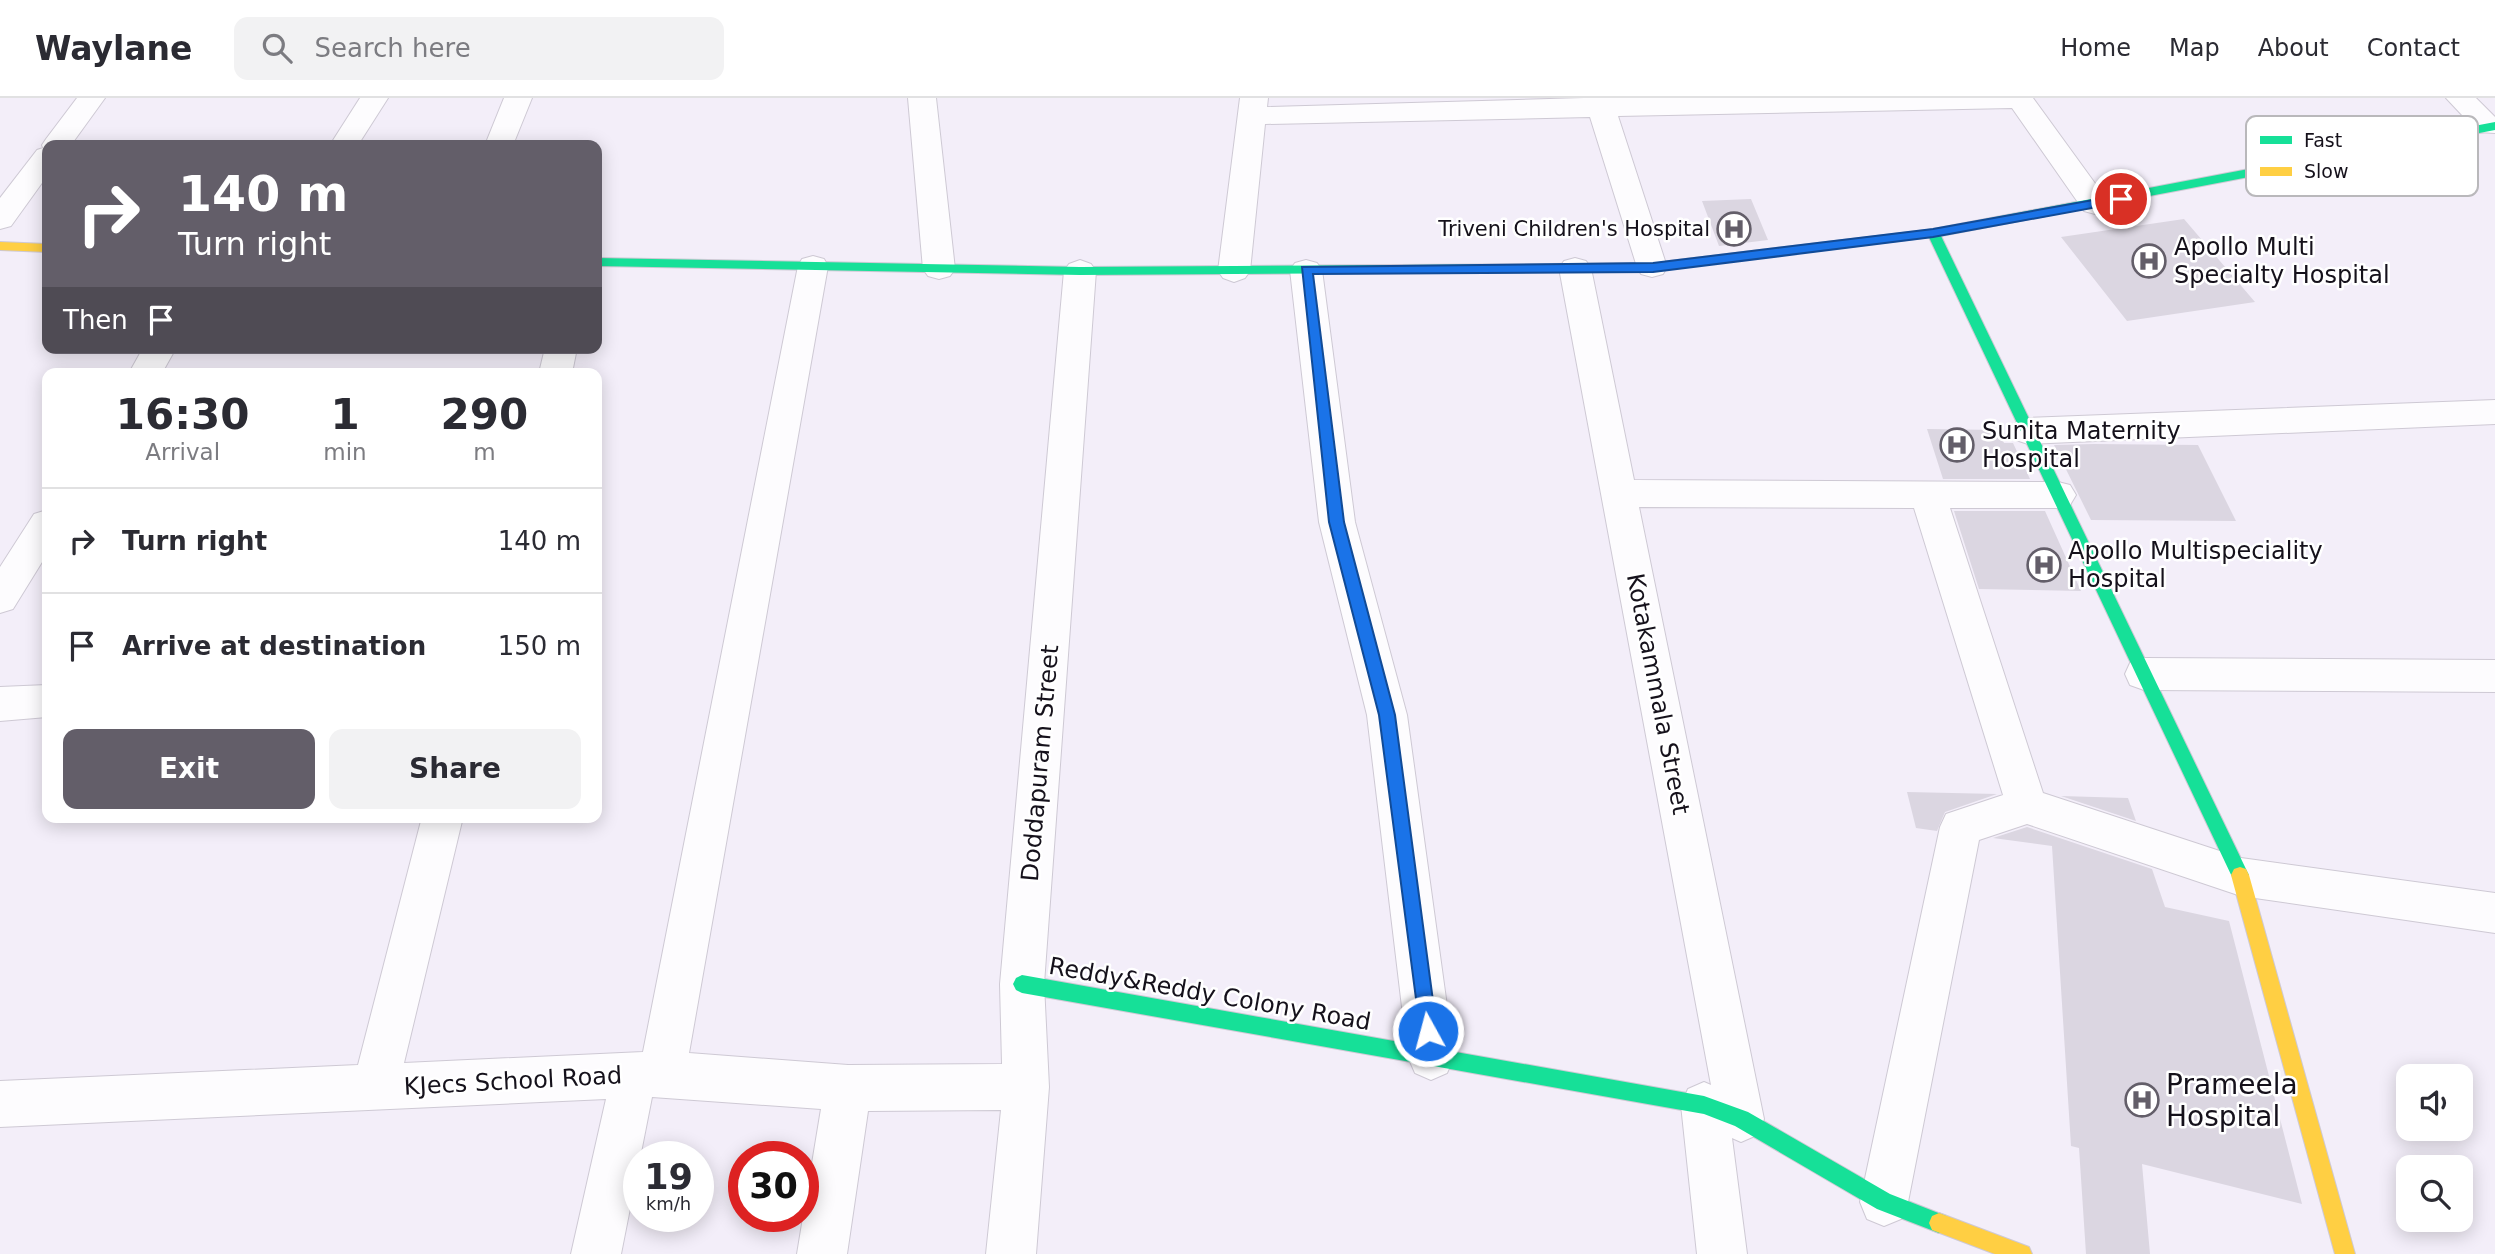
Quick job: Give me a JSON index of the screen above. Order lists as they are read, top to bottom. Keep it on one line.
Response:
{"streets":{"street":["Kotakammala Street","Doddapuram Street","Reddy&Reddy Colony Road","KJecs School Road"]},"crossings":[["Kotakammala Street","Reddy&Reddy Colony Road"],["Doddapuram Street","Reddy&Reddy Colony Road"],["Doddapuram Street","KJecs School Road"]],"places":{"hospital":["Triveni Children's Hospital","Apollo Multi Specialty Hospital","Sunita Maternity Hospital","Apollo Multispeciality Hospital","Prameela Hospital"]},"legend":["Fast","Slow"],"page":{"header":"Waylane","search":"Search here","nav":["Home","Map","About","Contact"],"turn":["140 m","Turn right"],"then":"Then","eta":["16:30","Arrival","1","min","290","m"],"list":[{"name":"Turn right","value":"140 m"},{"name":"Arrive at destination","value":"150 m"}],"buttons":["Exit","Share"],"speed":"19 km/h","limit":"30"}}
